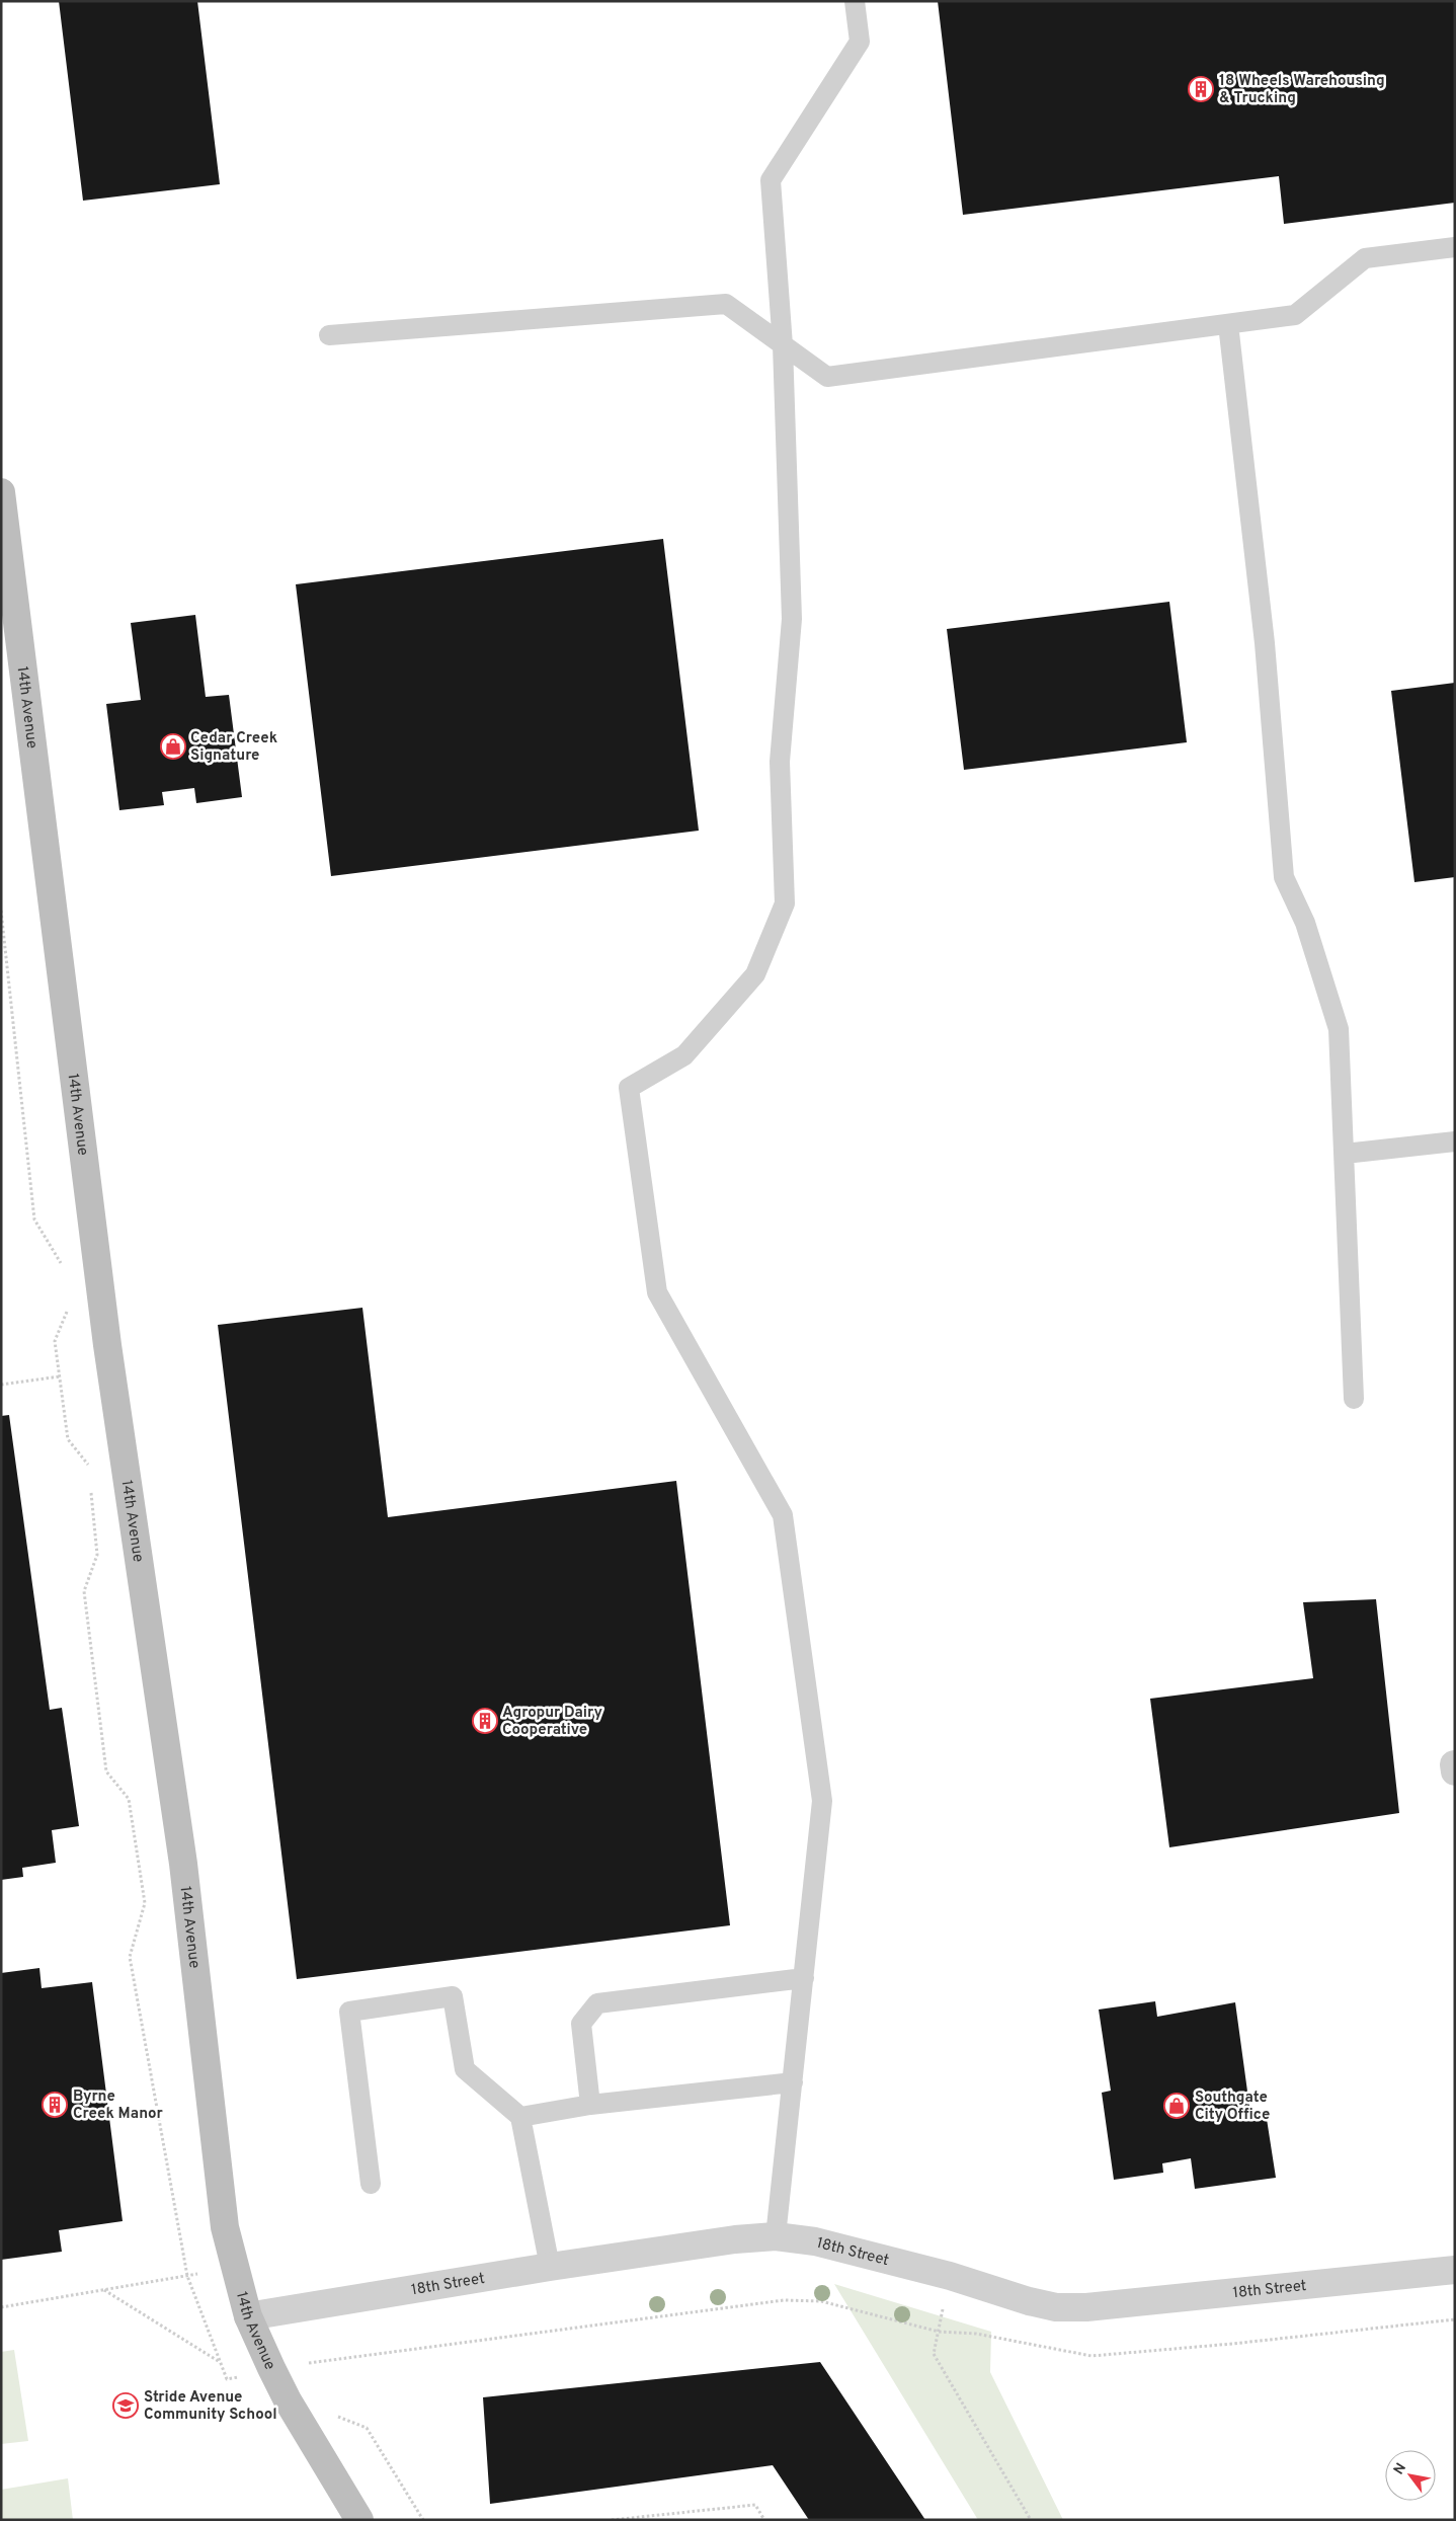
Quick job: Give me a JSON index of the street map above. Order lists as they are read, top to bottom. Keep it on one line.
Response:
{"streets":{"street":["14th Avenue","18th Street"]},"crossings":[["14th Avenue","18th Street"]],"places":{"building":["18 Wheels Warehousing & Trucking","Agropur Dairy Cooperative","Byrne Creek Manor"],"shop":["Cedar Creek Signature","Southgate City Office"],"school or university":["Stride Avenue Community School"]},"north":"top left"}
